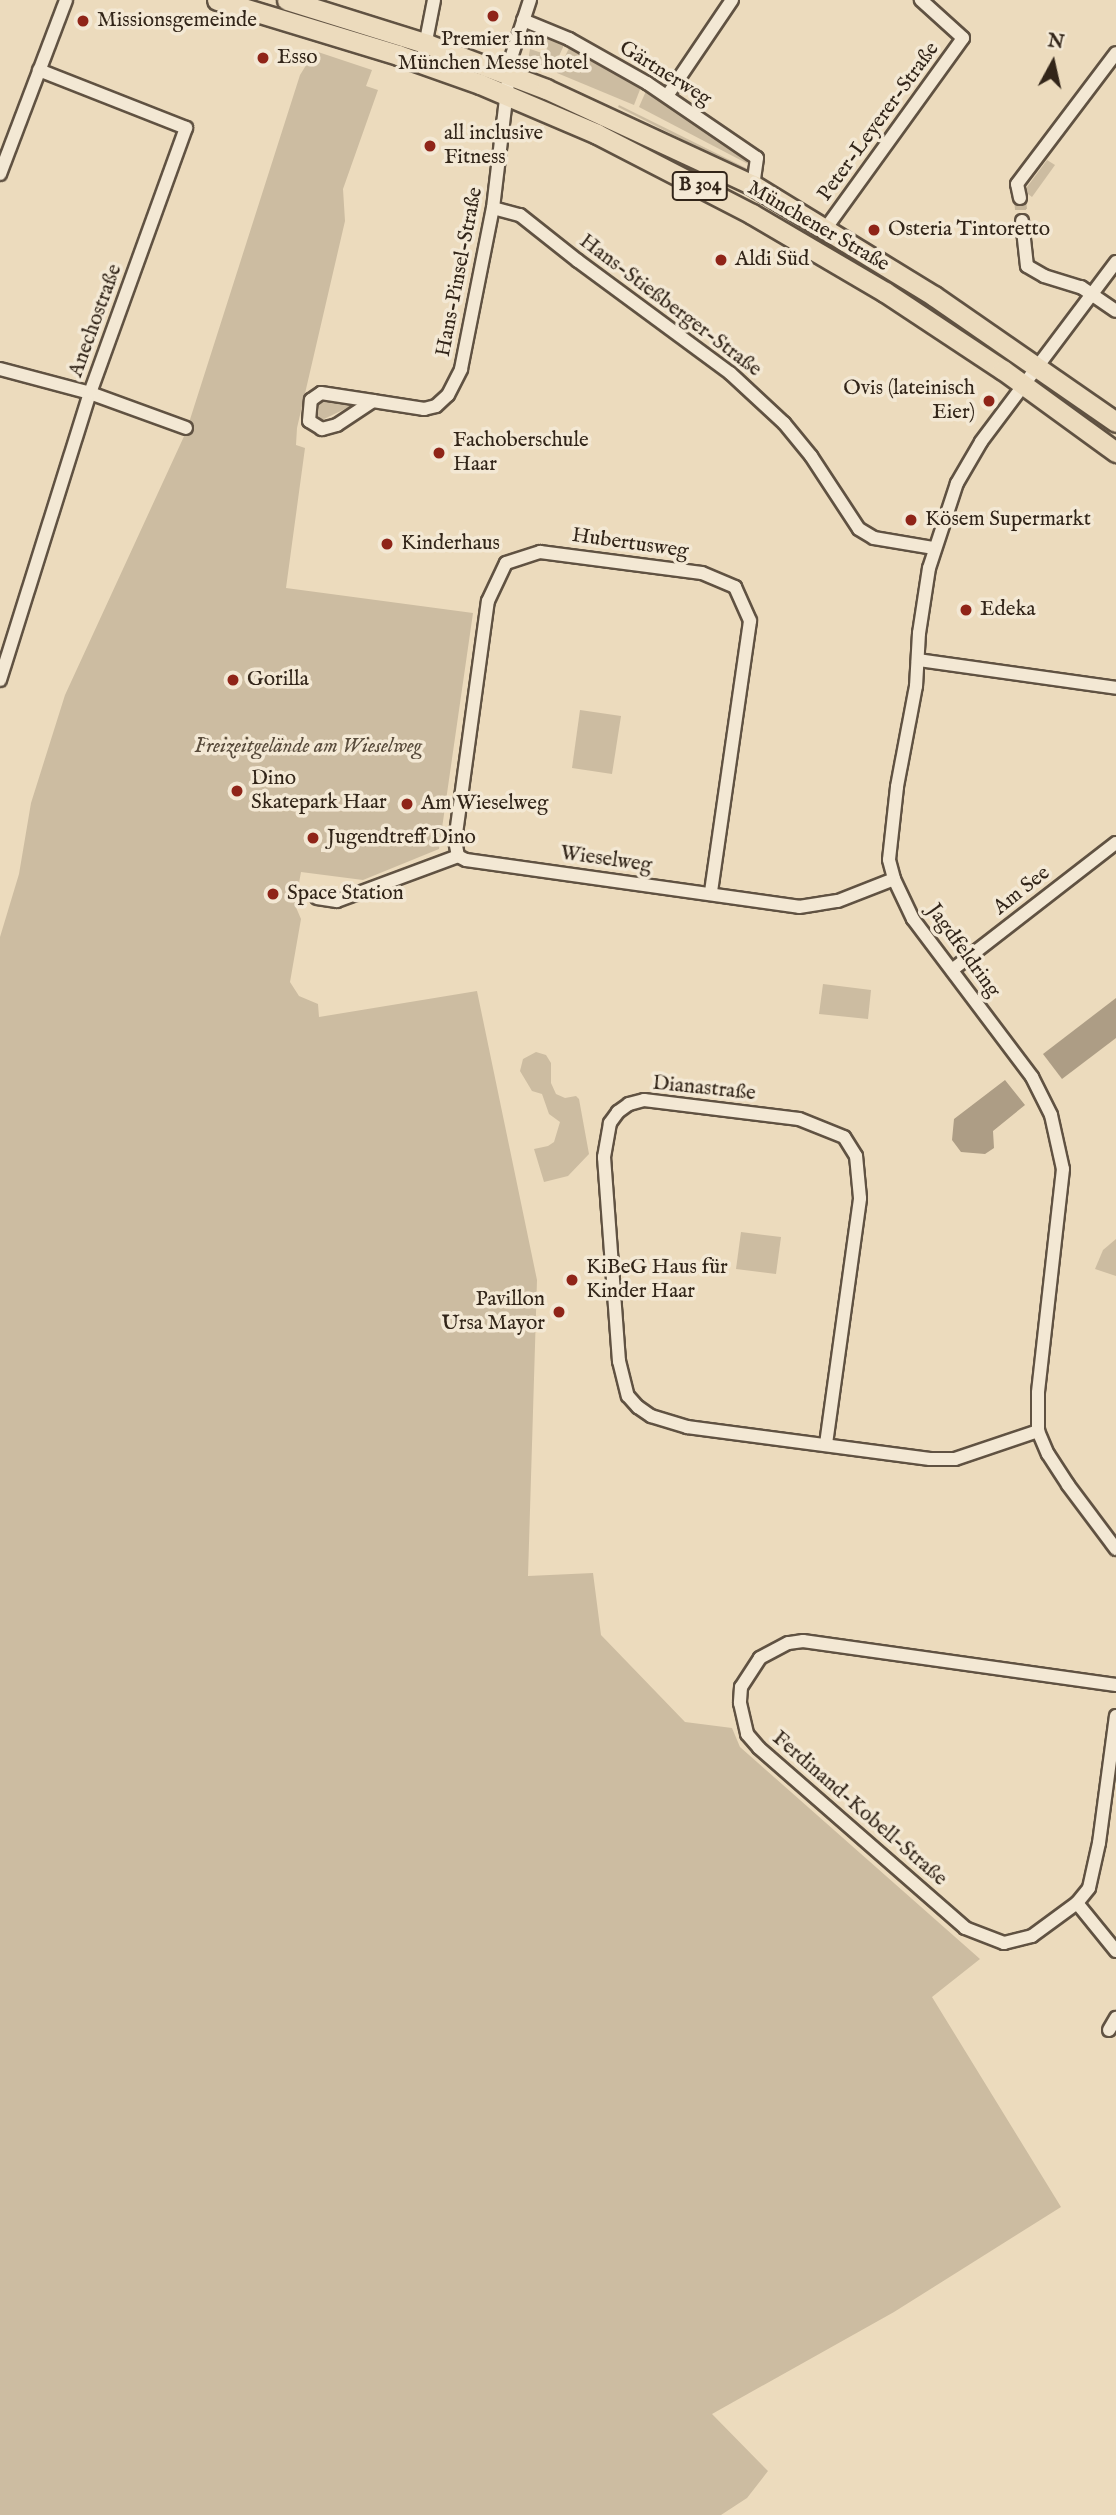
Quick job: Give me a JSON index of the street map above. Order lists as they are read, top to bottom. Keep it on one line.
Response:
{"streets":{"main road":["B 304","Münchener Straße"],"street":["Gärtnerweg","Peter-Leyerer-Straße","Hans-Pinsel-Straße","Hans-Stießberger-Straße","Anechostraße","Hubertusweg","Wieselweg","Am See","Jagdfeldring","Dianastraße","Ferdinand-Kobell-Straße"]},"crossings":[["Gärtnerweg","Münchener Straße"],["Gärtnerweg","Hans-Pinsel-Straße"],["Peter-Leyerer-Straße","Münchener Straße"],["B 304","Münchener Straße"],["Münchener Straße","Hans-Pinsel-Straße"],["Münchener Straße","Jagdfeldring"],["Hans-Pinsel-Straße","Hans-Stießberger-Straße"],["Hans-Stießberger-Straße","Jagdfeldring"],["Hubertusweg","Wieselweg"],["Wieselweg","Jagdfeldring"],["Am See","Jagdfeldring"],["Jagdfeldring","Dianastraße"]],"parks":["Freizeitgelände am Wieselweg"],"places":["Premier Inn München Messe hotel","Missionsgemeinde","Esso","all inclusive Fitness","Osteria Tintoretto","Aldi Süd","Ovis (lateinisch Eier)","Fachoberschule Haar","Kösem Supermarkt","Kinderhaus","Edeka","Gorilla","Dino Skatepark Haar","Am Wieselweg","Jugendtreff Dino","Space Station","KiBeG Haus für Kinder Haar","Pavillon Ursa Mayor"],"north":"top"}
